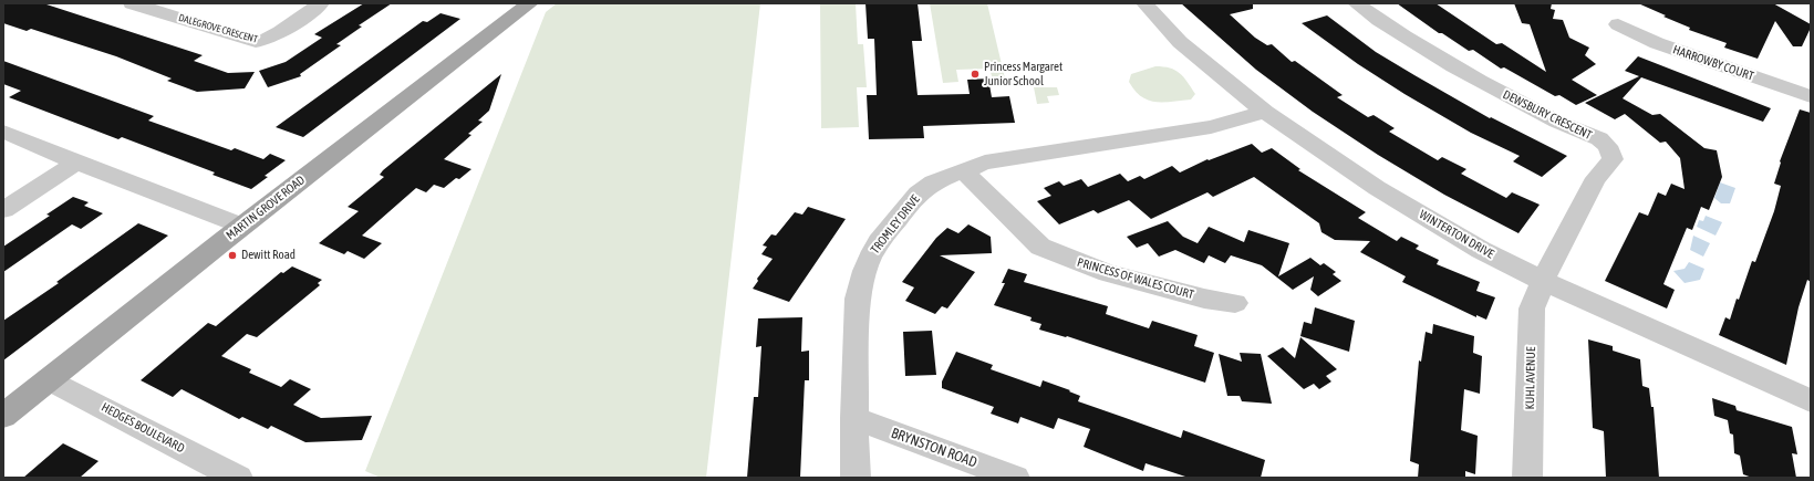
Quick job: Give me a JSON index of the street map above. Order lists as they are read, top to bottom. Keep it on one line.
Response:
{"streets":{"main road":["MARTIN GROVE ROAD"],"street":["DALEGROVE CRESCENT","HARROWBY COURT","DEWSBURY CRESCENT","TROMLEY DRIVE","WINTERTON DRIVE","PRINCESS OF WALES COURT","KUHL AVENUE","HEDGES BOULEVARD","BRYNSTON ROAD"]},"crossings":[["DEWSBURY CRESCENT","WINTERTON DRIVE"],["DEWSBURY CRESCENT","KUHL AVENUE"],["MARTIN GROVE ROAD","HEDGES BOULEVARD"],["TROMLEY DRIVE","WINTERTON DRIVE"],["TROMLEY DRIVE","PRINCESS OF WALES COURT"],["TROMLEY DRIVE","BRYNSTON ROAD"],["WINTERTON DRIVE","KUHL AVENUE"]],"places":["Princess Margaret Junior School","Dewitt Road"]}
